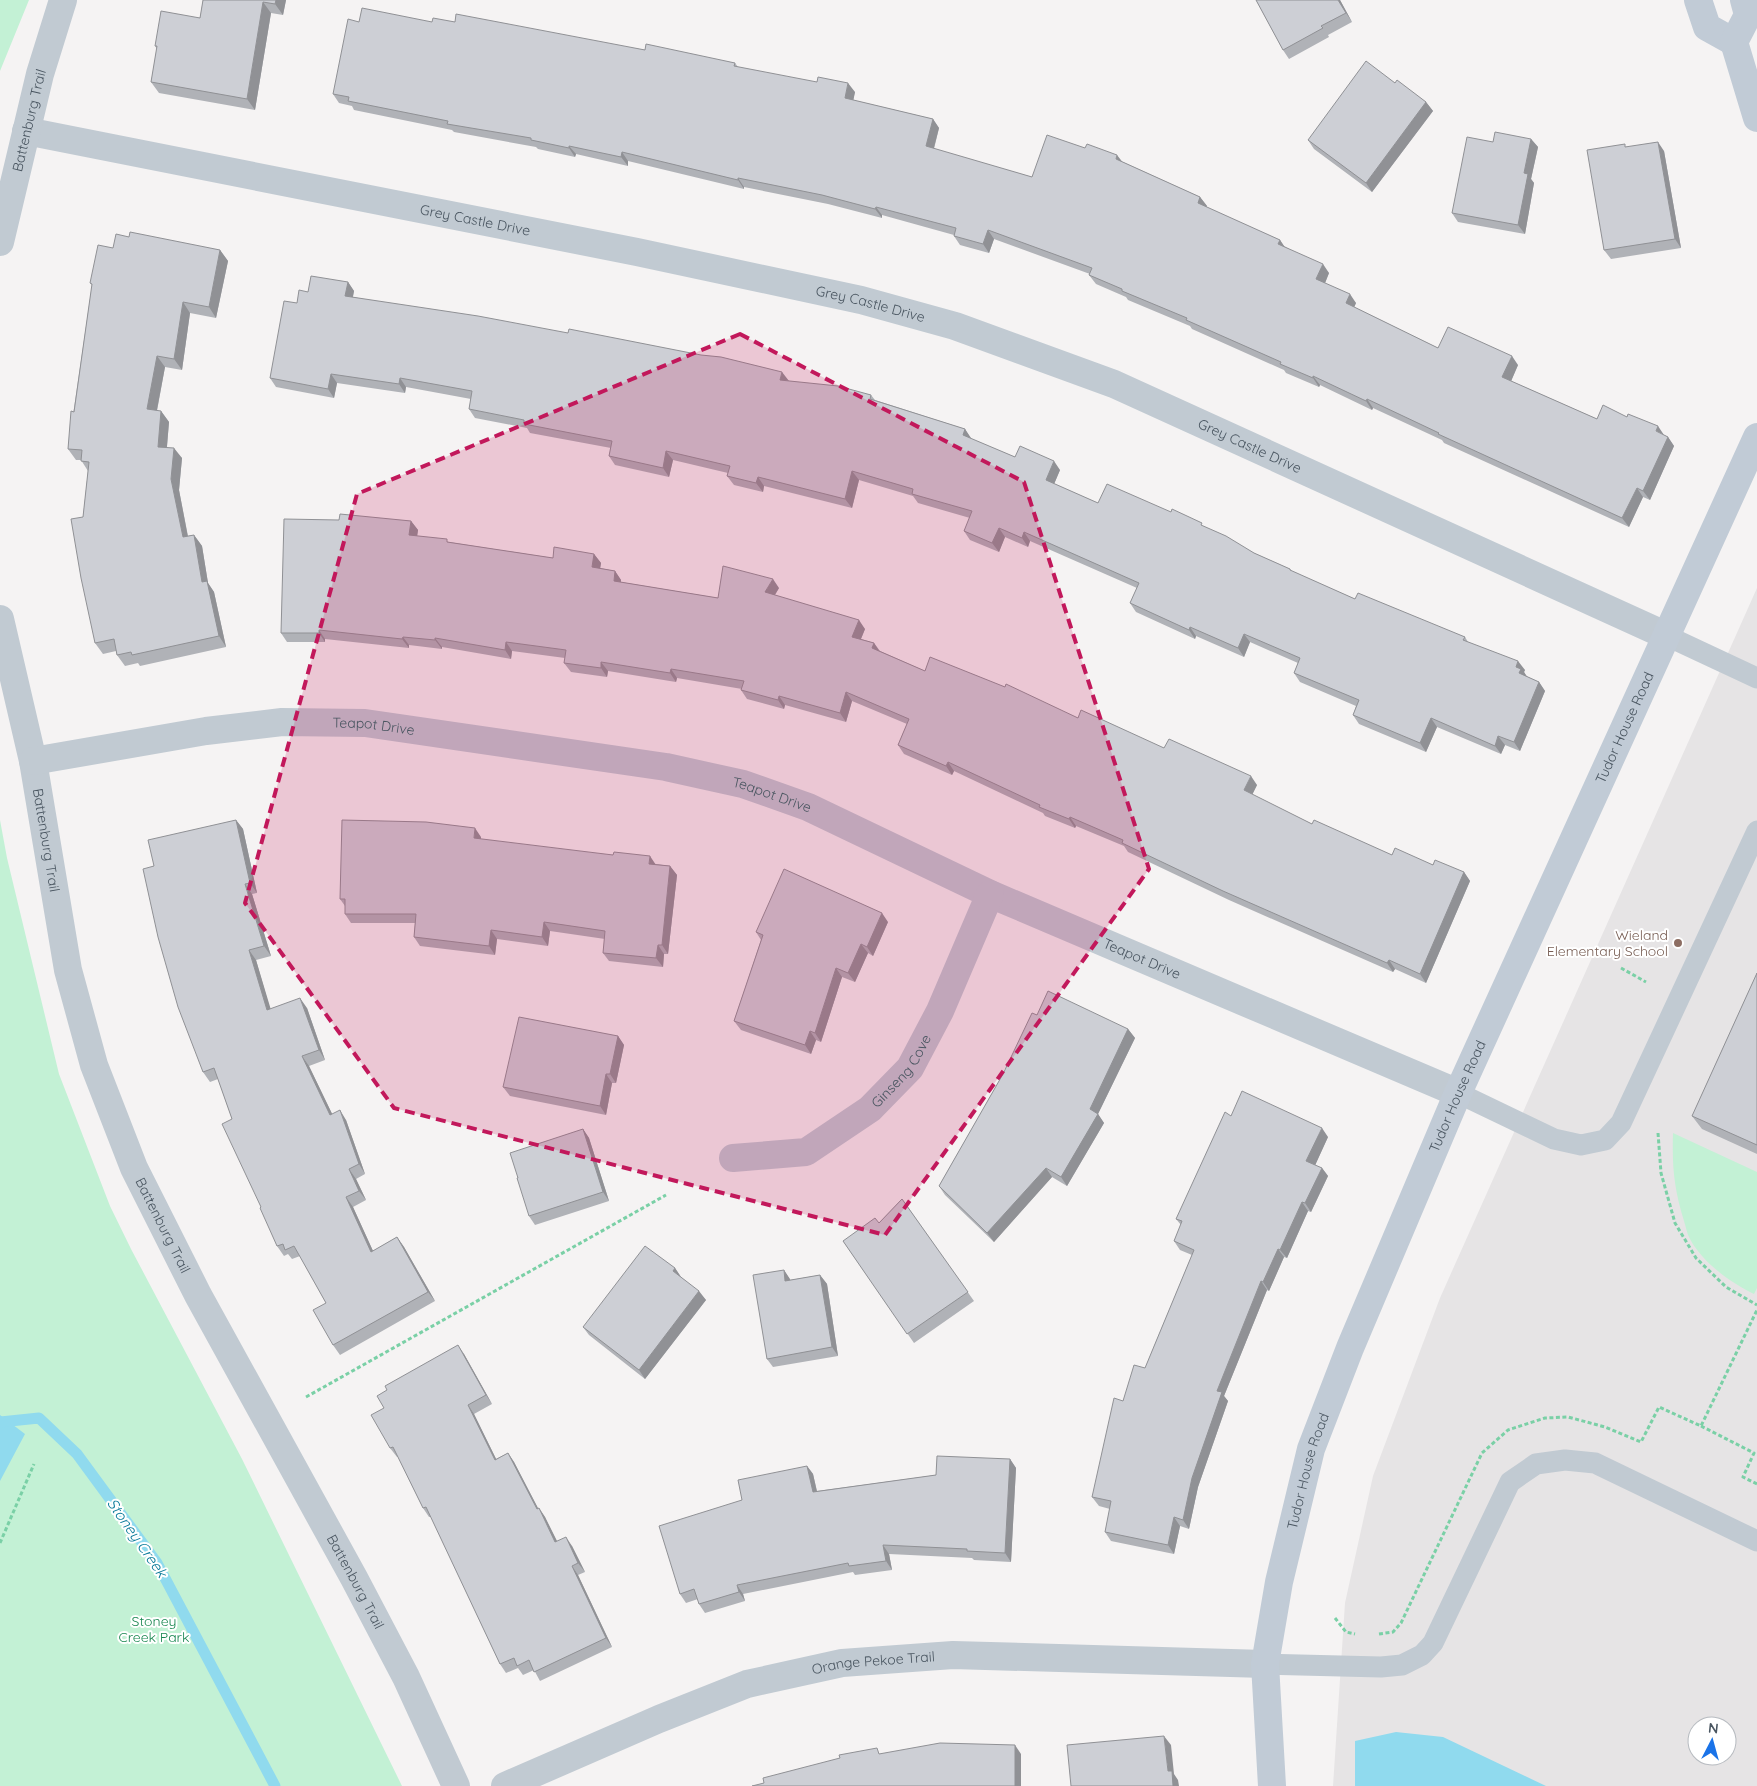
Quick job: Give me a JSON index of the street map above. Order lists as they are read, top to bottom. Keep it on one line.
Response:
{"streets":{"street":["Battenburg Trail","Grey Castle Drive","Teapot Drive","Tudor House Road","Ginseng Cove","Orange Pekoe Trail"]},"crossings":[["Battenburg Trail","Grey Castle Drive"],["Battenburg Trail","Teapot Drive"],["Grey Castle Drive","Tudor House Road"],["Teapot Drive","Tudor House Road"],["Teapot Drive","Ginseng Cove"],["Tudor House Road","Orange Pekoe Trail"]],"water":["Stoney Creek"],"parks":["Stoney Creek Park"],"places":["Wieland Elementary School"],"north":"top"}
